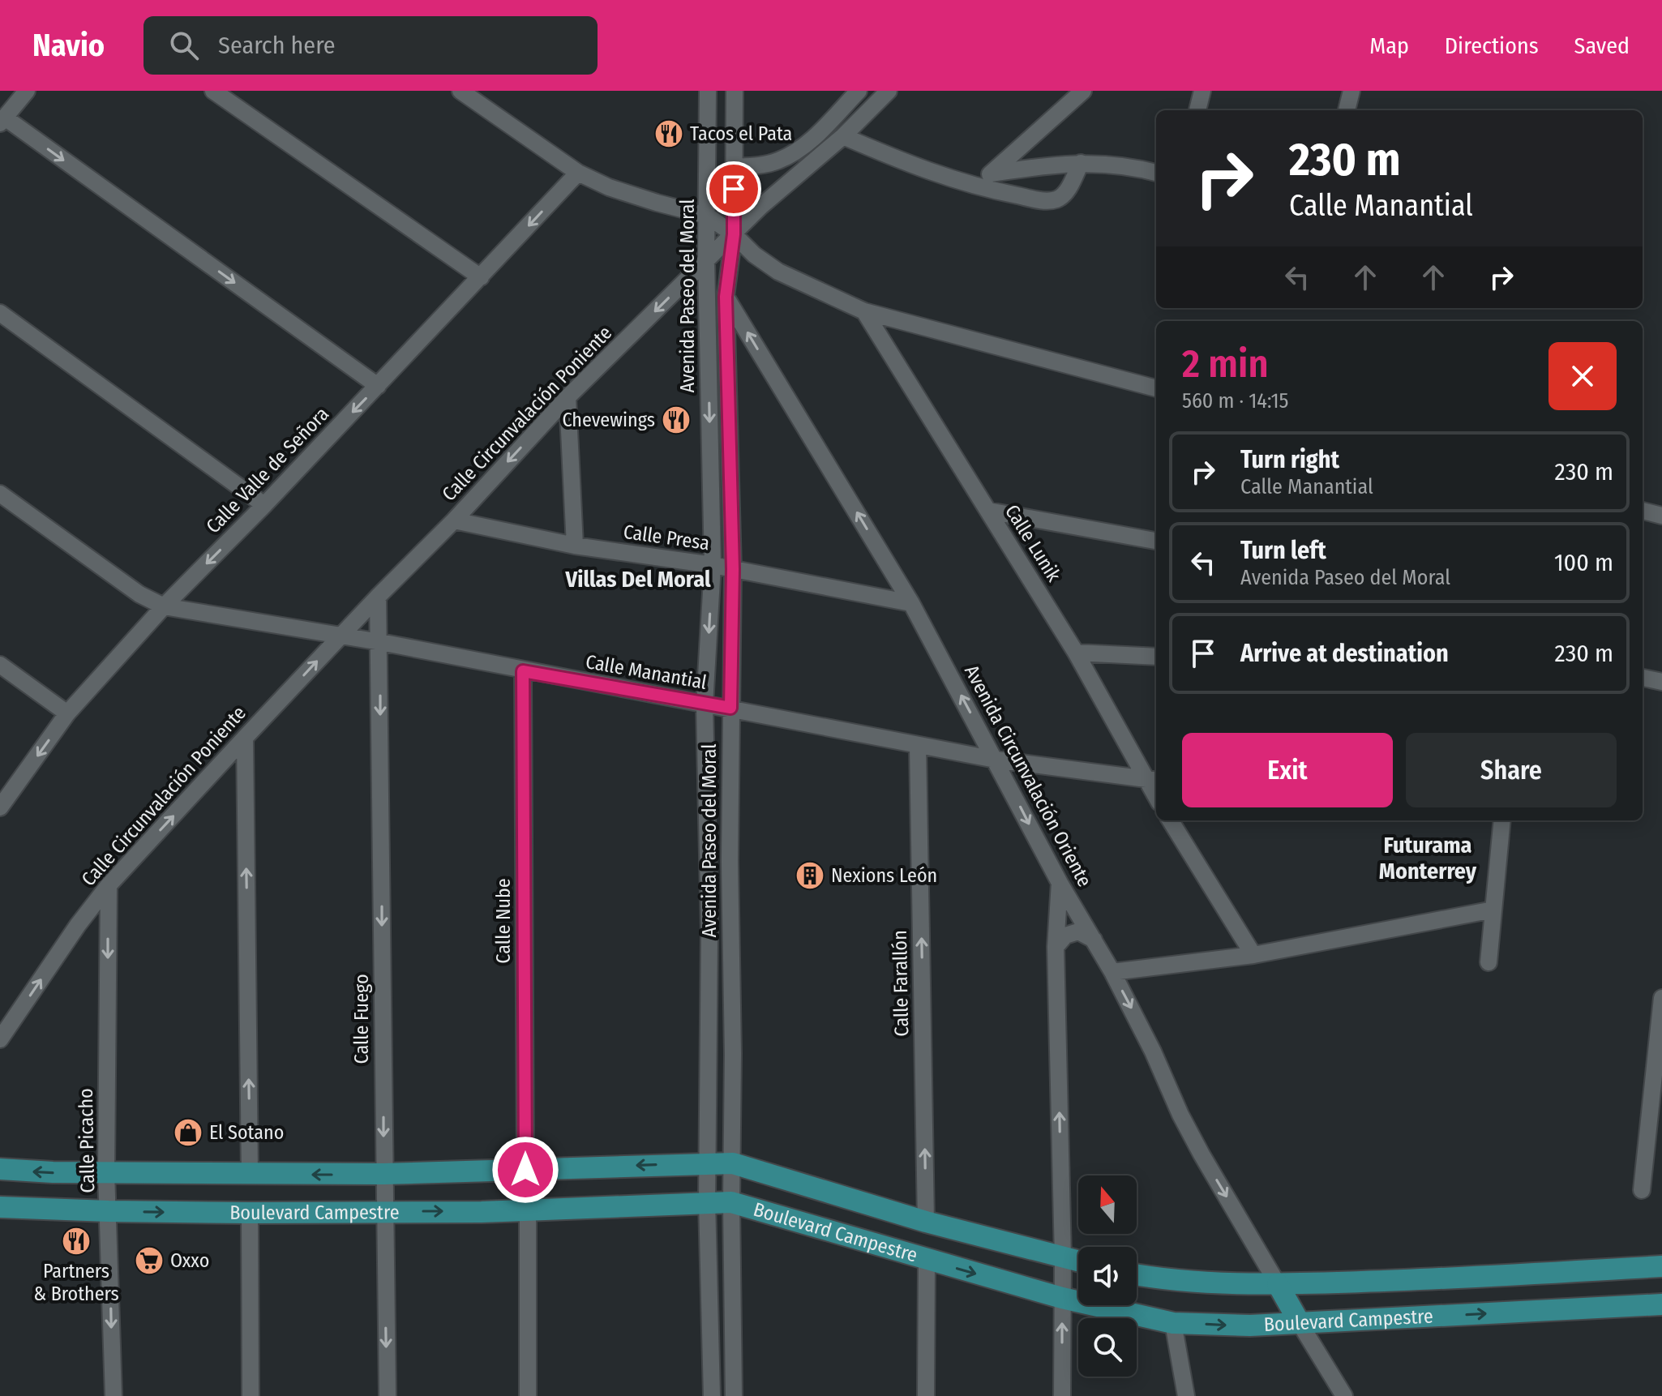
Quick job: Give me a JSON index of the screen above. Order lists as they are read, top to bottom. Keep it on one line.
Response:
{"streets":{"main road":["Boulevard Campestre"],"street":["Avenida Paseo del Moral","Calle Circunvalación Poniente","Calle Valle de Señora","Calle Presa","Calle Lunik","Calle Manantial","Avenida Circunvalación Oriente","Calle Nube","Calle Farallón","Calle Fuego","Calle Picacho"]},"crossings":[["Avenida Paseo del Moral","Calle Circunvalación Poniente"],["Avenida Paseo del Moral","Calle Presa"],["Avenida Paseo del Moral","Calle Manantial"],["Avenida Paseo del Moral","Avenida Circunvalación Oriente"],["Avenida Paseo del Moral","Boulevard Campestre"],["Calle Circunvalación Poniente","Calle Presa"],["Calle Circunvalación Poniente","Calle Manantial"],["Calle Circunvalación Poniente","Calle Picacho"],["Calle Valle de Señora","Calle Manantial"],["Calle Presa","Avenida Circunvalación Oriente"],["Calle Lunik","Calle Manantial"],["Calle Manantial","Avenida Circunvalación Oriente"],["Calle Manantial","Calle Nube"],["Calle Manantial","Calle Farallón"],["Calle Manantial","Calle Fuego"],["Avenida Circunvalación Oriente","Boulevard Campestre"],["Calle Nube","Boulevard Campestre"],["Calle Farallón","Boulevard Campestre"],["Calle Fuego","Boulevard Campestre"],["Calle Picacho","Boulevard Campestre"]],"one_way":["Calle Valle de Señora"],"districts":["Villas Del Moral","Futurama Monterrey"],"places":{"restaurant":["Tacos el Pata","Chevewings","Partners & Brothers"],"building":["Nexions León"],"shop":["El Sotano"],"supermarket":["Oxxo"]},"north":"top","page":{"header":"Navio","search":"Search here","nav":["Map","Directions","Saved"],"turn":["230 m","Calle Manantial"],"heading":["2 min","560 m · 14:15"],"list":[{"name":"Turn right","note":"Calle Manantial","value":"230 m"},{"name":"Turn left","note":"Avenida Paseo del Moral","value":"100 m"},{"name":"Arrive at destination","value":"230 m"}],"buttons":["Exit","Share"]}}
